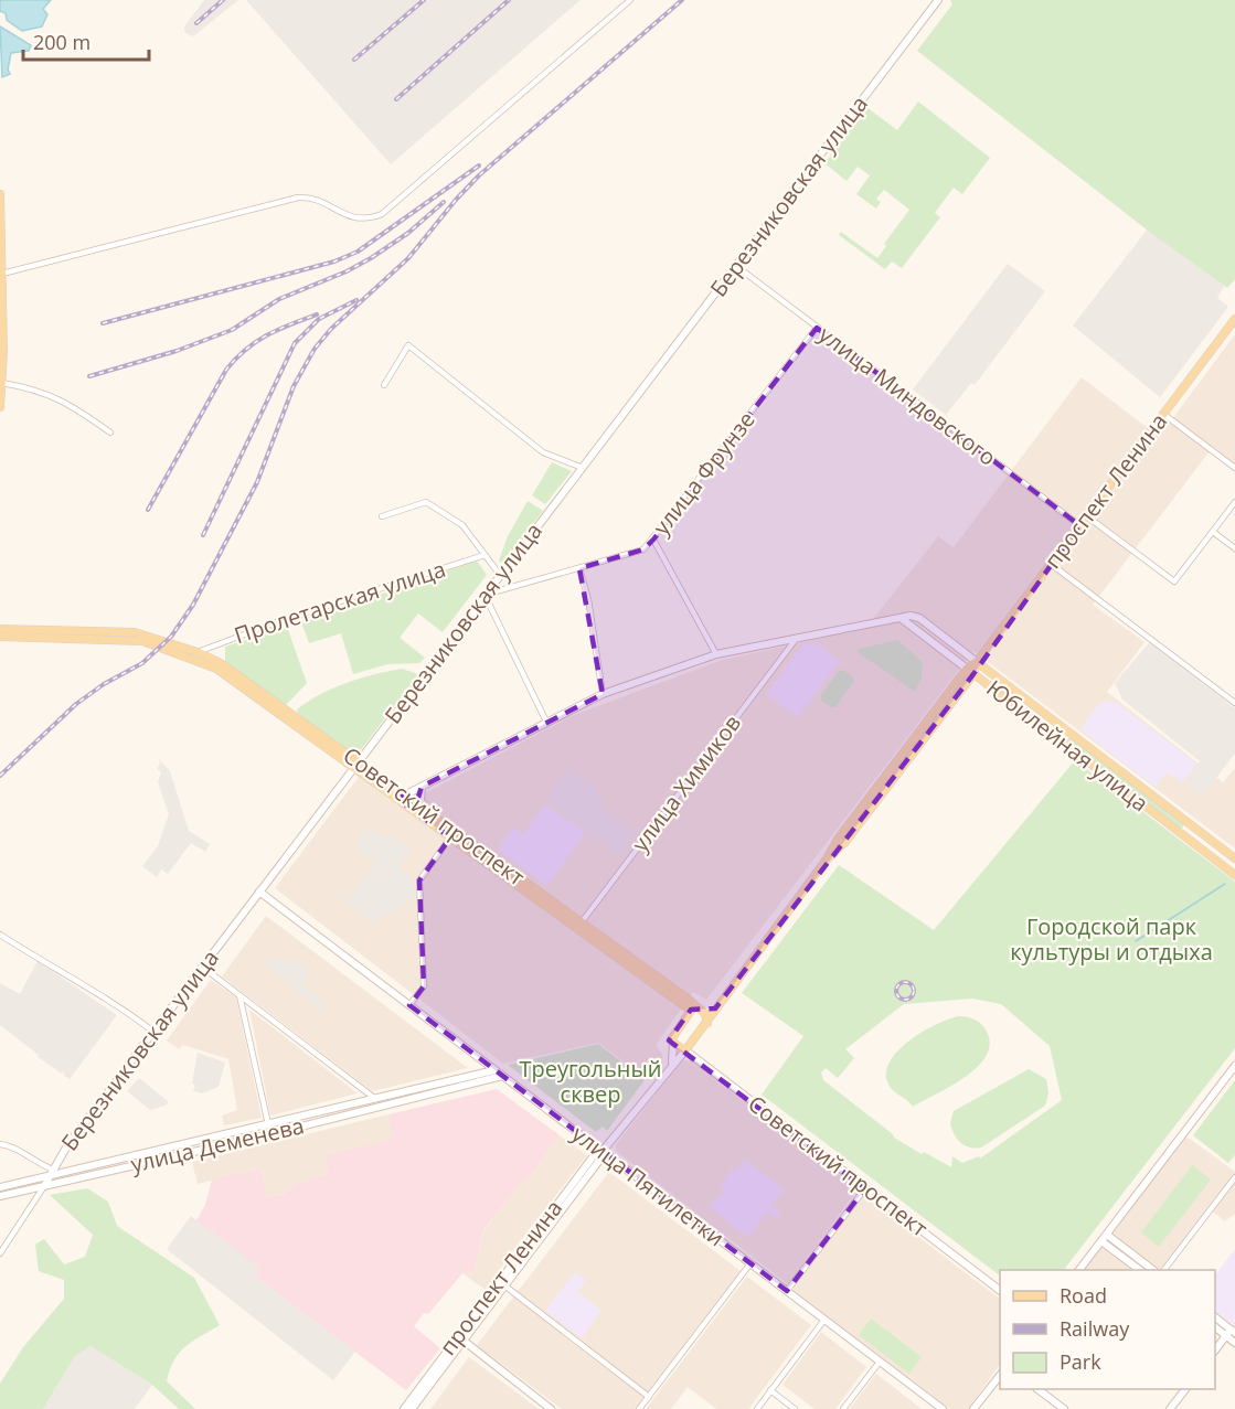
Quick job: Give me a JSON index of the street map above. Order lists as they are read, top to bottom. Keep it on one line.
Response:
{"streets":{"main road":["Березниковская улица","проспект Ленина","Юбилейная улица","Советский проспект","улица Деменева","улица Пятилетки"],"street":["улица Миндовского","улица Фрунзе","Пролетарская улица","улица Химиков"]},"crossings":[["Березниковская улица","улица Миндовского"],["Березниковская улица","улица Фрунзе"],["Березниковская улица","Советский проспект"],["Березниковская улица","улица Деменева"],["Березниковская улица","улица Пятилетки"],["улица Миндовского","улица Фрунзе"],["улица Миндовского","проспект Ленина"],["проспект Ленина","Юбилейная улица"],["проспект Ленина","Советский проспект"],["проспект Ленина","улица Пятилетки"],["Пролетарская улица","Советский проспект"],["улица Химиков","Советский проспект"],["улица Деменева","улица Пятилетки"]],"parks":["Городской парк культуры и отдыха","Треугольный сквер"],"legend":["Road","Railway","Park"],"scale_bar":"200 m"}
